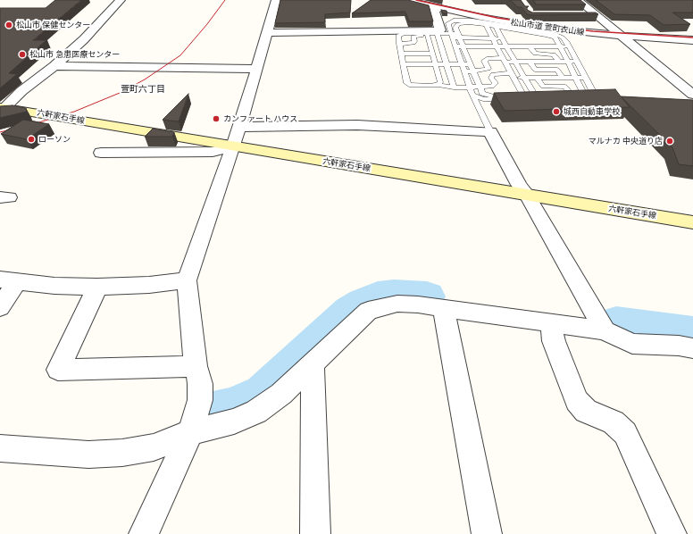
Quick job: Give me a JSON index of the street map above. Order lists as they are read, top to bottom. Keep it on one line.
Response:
{"streets":{"main road":["六軒家石手線"],"street":["松山市道 萱町衣山線"]},"districts":["萱町六丁目"],"places":["松山市 保健センター","松山市 急患医療センター","城西自動車学校","カンファート ハウス","ローソン","マルナカ 中央道り店"]}
